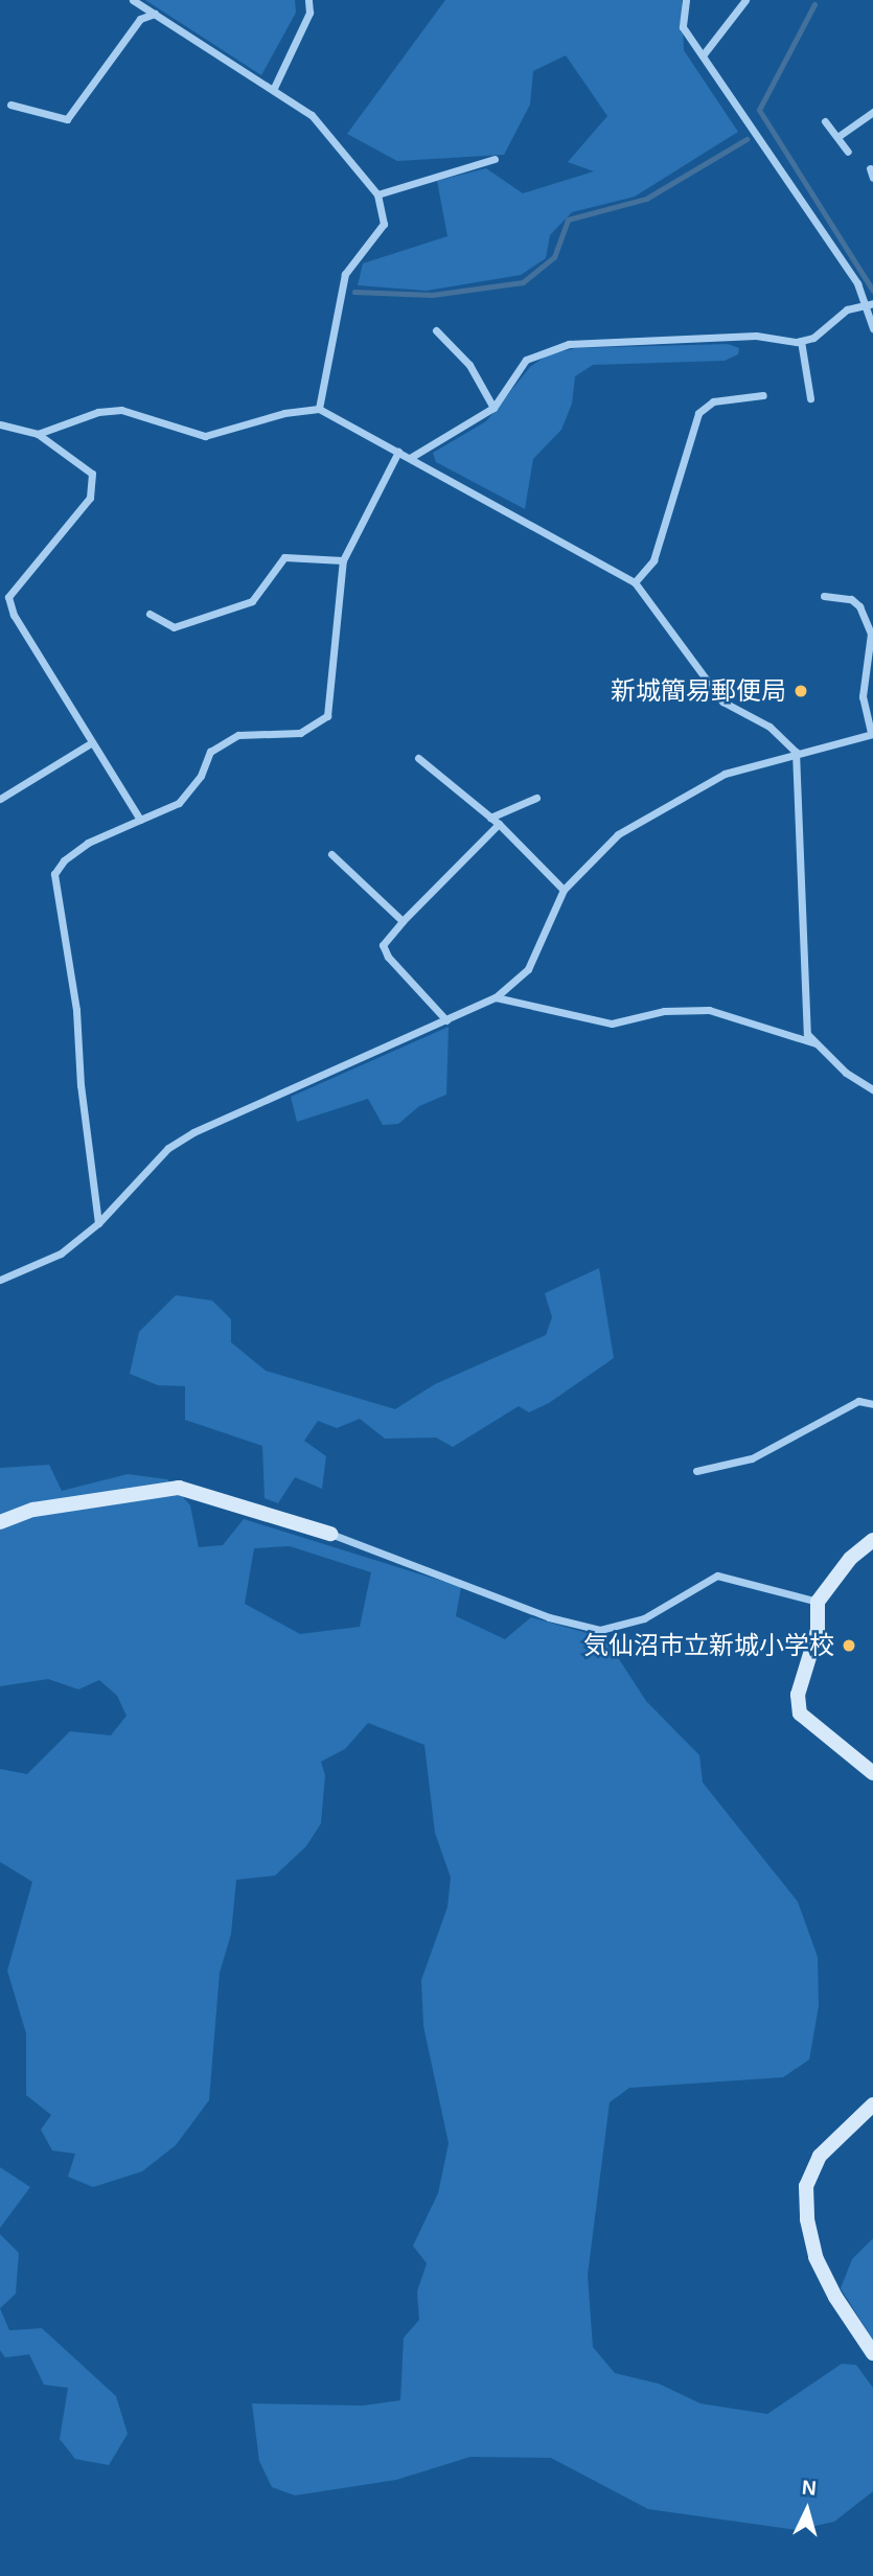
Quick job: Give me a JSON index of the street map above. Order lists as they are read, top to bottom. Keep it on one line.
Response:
{"places":["新城簡易郵便局","気仙沼市立新城小学校"],"north":"top"}
